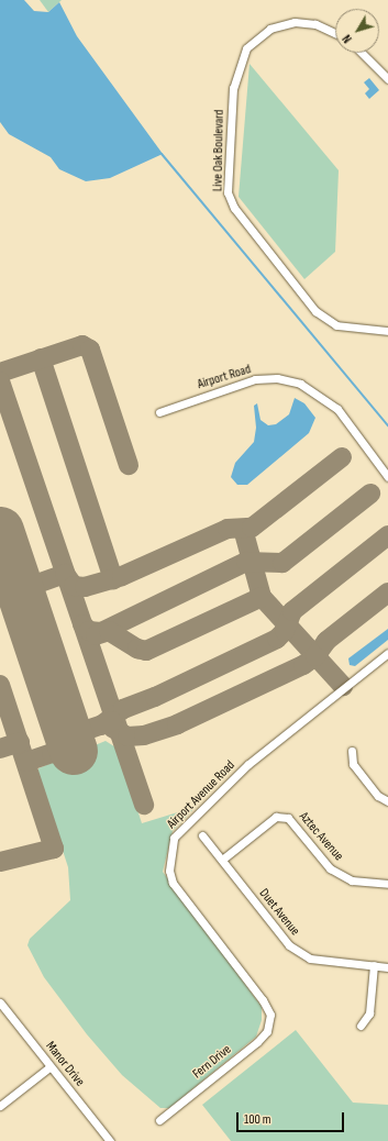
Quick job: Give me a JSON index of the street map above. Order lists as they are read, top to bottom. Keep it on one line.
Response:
{"streets":{"street":["Live Oak Boulevard","Airport Road","Airport Avenue Road","Aztec Avenue","Duet Avenue","Fern Drive","Manor Drive"]},"crossings":[["Airport Avenue Road","Fern Drive"],["Aztec Avenue","Duet Avenue"]],"scale_bar":"100 m","north":"bottom left"}
